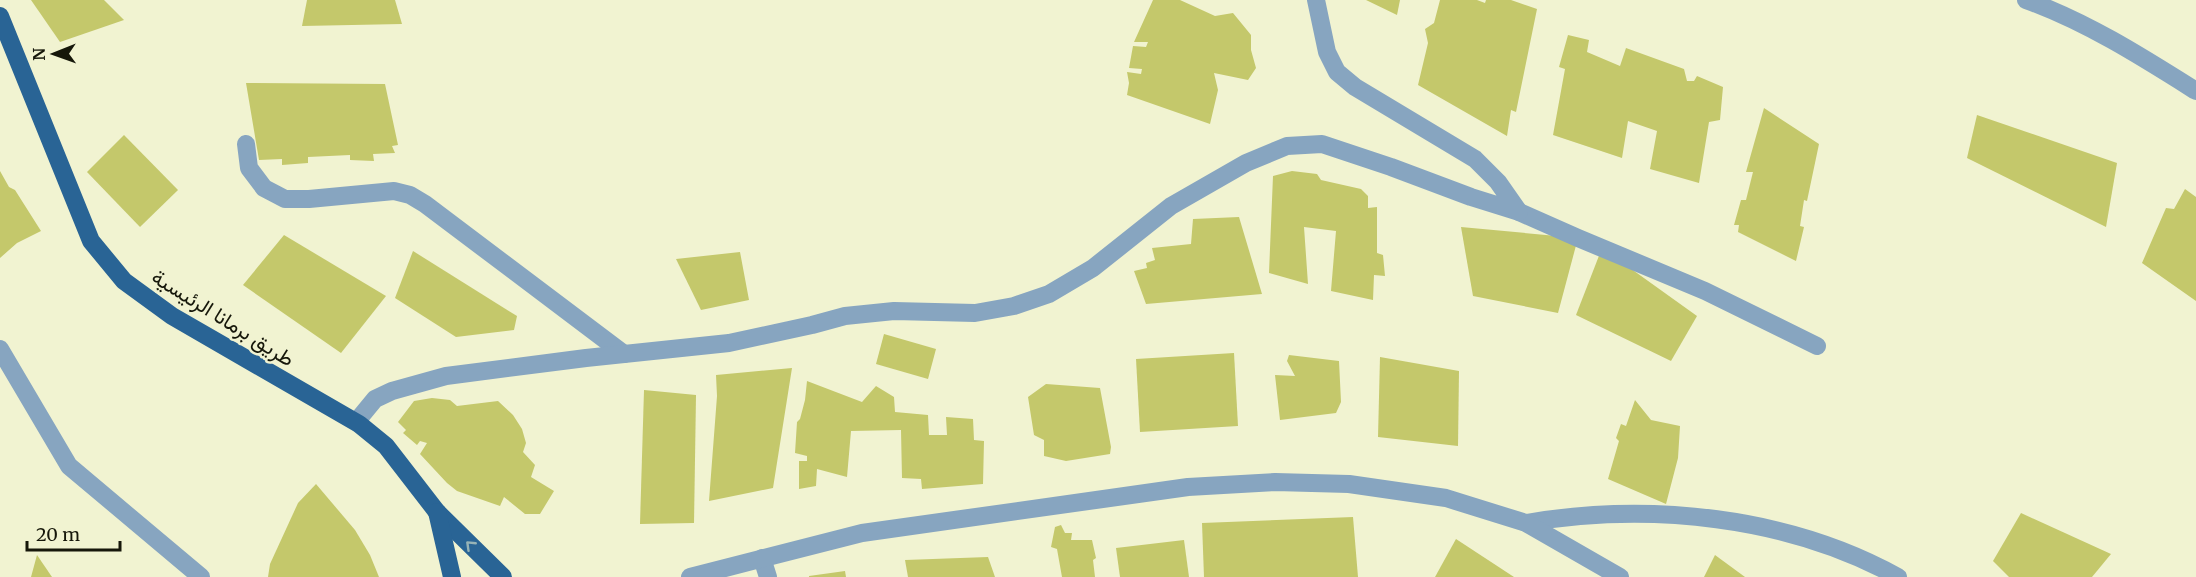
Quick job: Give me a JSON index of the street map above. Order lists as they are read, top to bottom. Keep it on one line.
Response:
{"streets":{"main road":["طريق برمانا الرئيسية"]},"scale_bar":"20 m","north":"left"}
